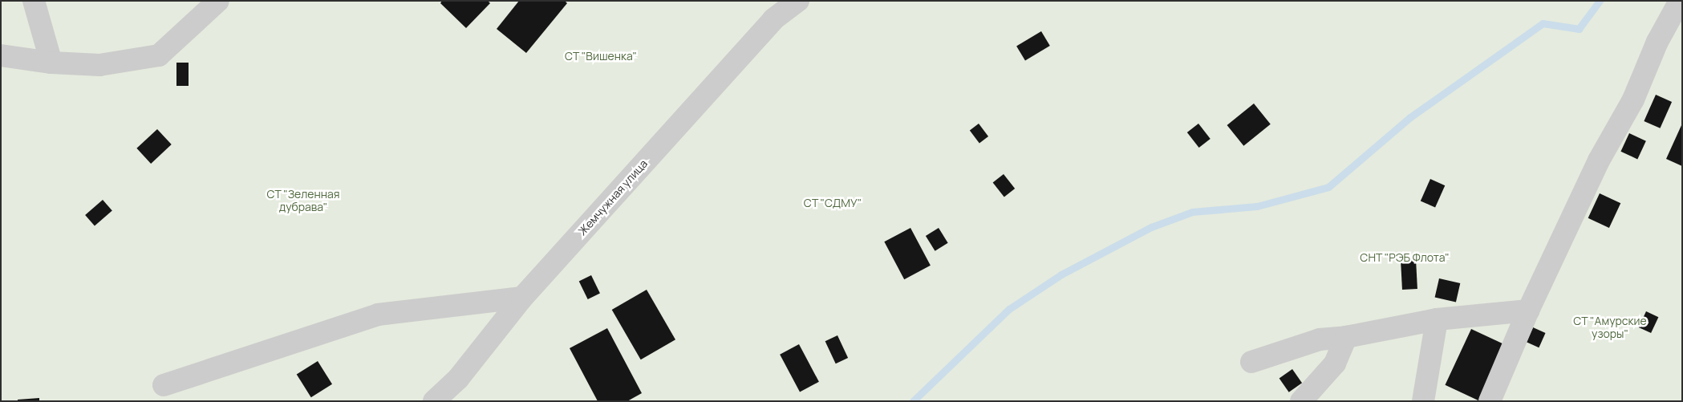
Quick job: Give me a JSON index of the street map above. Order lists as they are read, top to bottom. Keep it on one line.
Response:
{"streets":{"street":["Жемчужная улица"]},"parks":["СТ \"Вишенка\"","СТ \"Зеленная дубрава\"","СТ \"СДМУ\"","СНТ \"РЭБ Флота\"","СТ \"Амурские узоры\""]}
